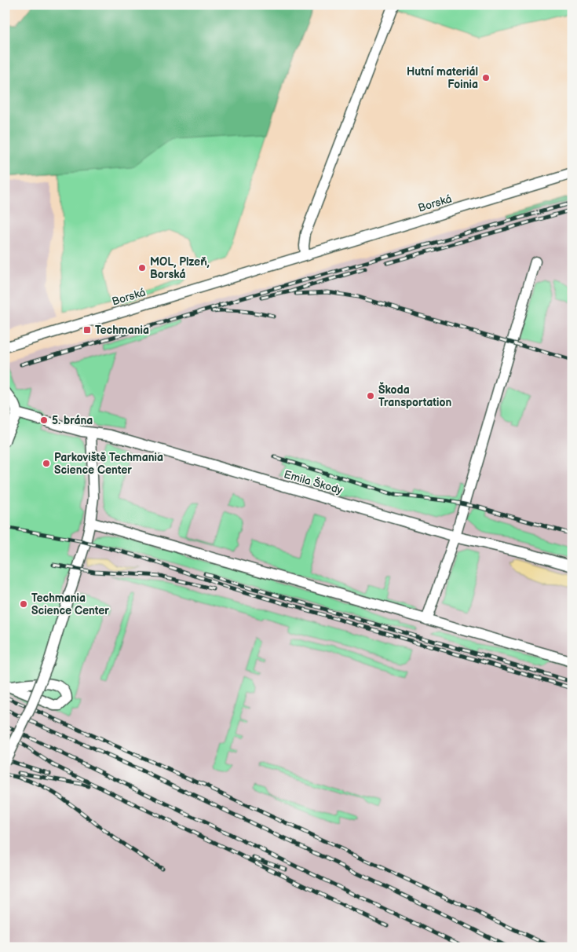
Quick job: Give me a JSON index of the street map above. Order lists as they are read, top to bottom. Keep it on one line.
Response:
{"streets":{"street":["Borská","Emila Škody"]},"places":{"other":["Hutní materiál Foinia","MOL, Plzeň, Borská","Škoda Transportation","5. brána","Parkoviště Techmania Science Center","Techmania Science Center"],"transit":["Techmania"]}}
